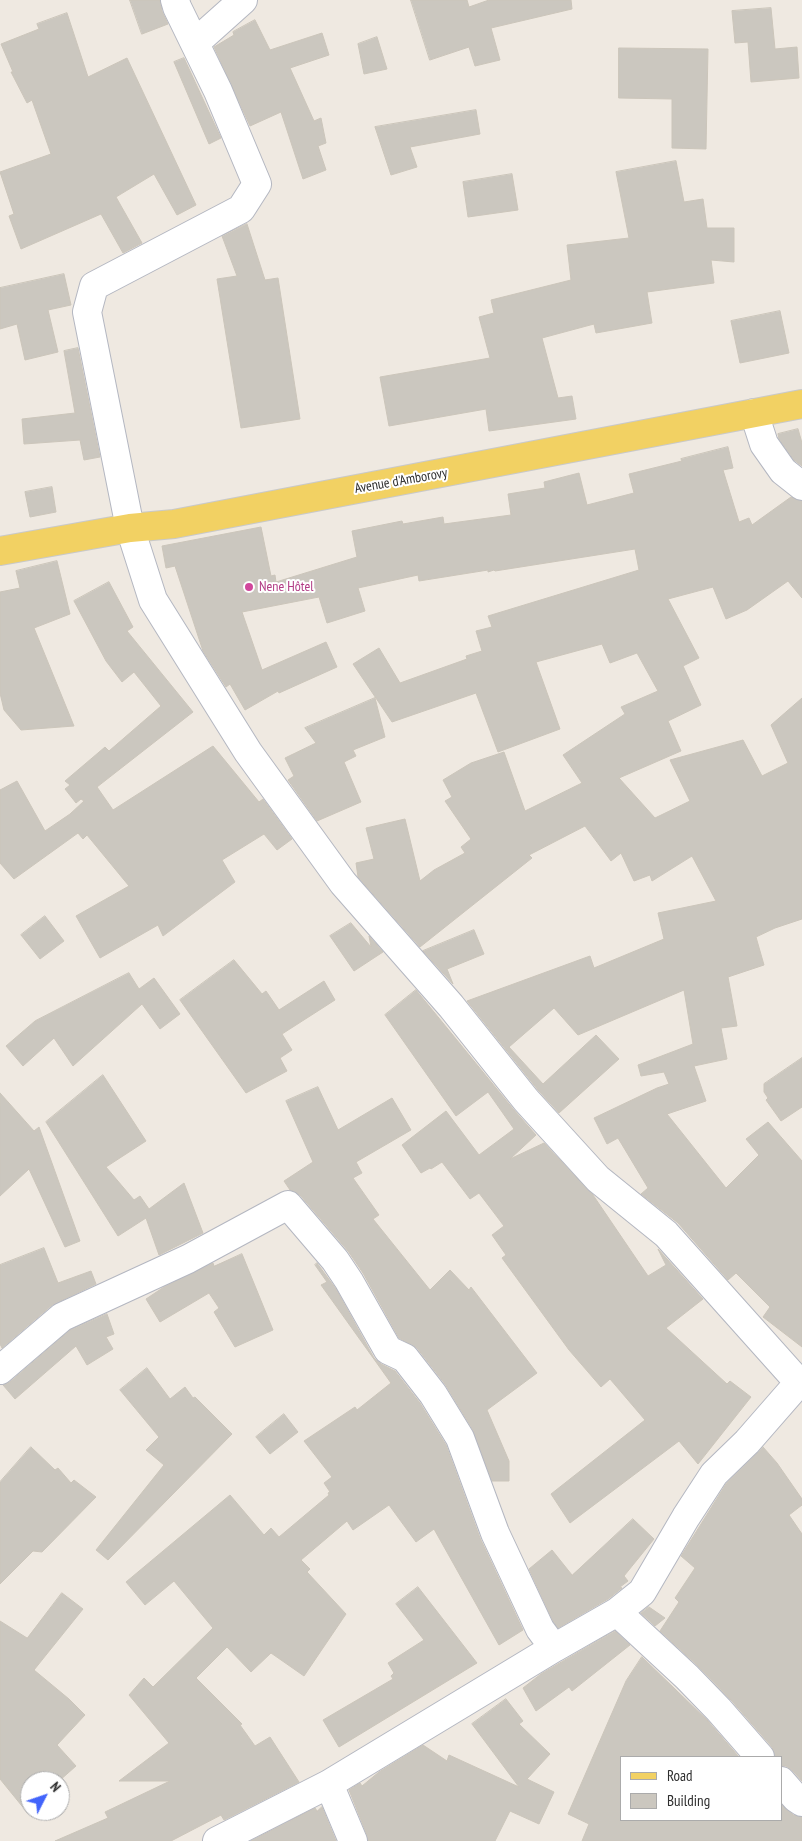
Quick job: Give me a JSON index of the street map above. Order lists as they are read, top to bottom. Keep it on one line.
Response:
{"streets":{"main road":["Avenue d'Amborovy"]},"places":["Nene Hôtel"],"legend":["Road","Building"],"north":"top right"}
